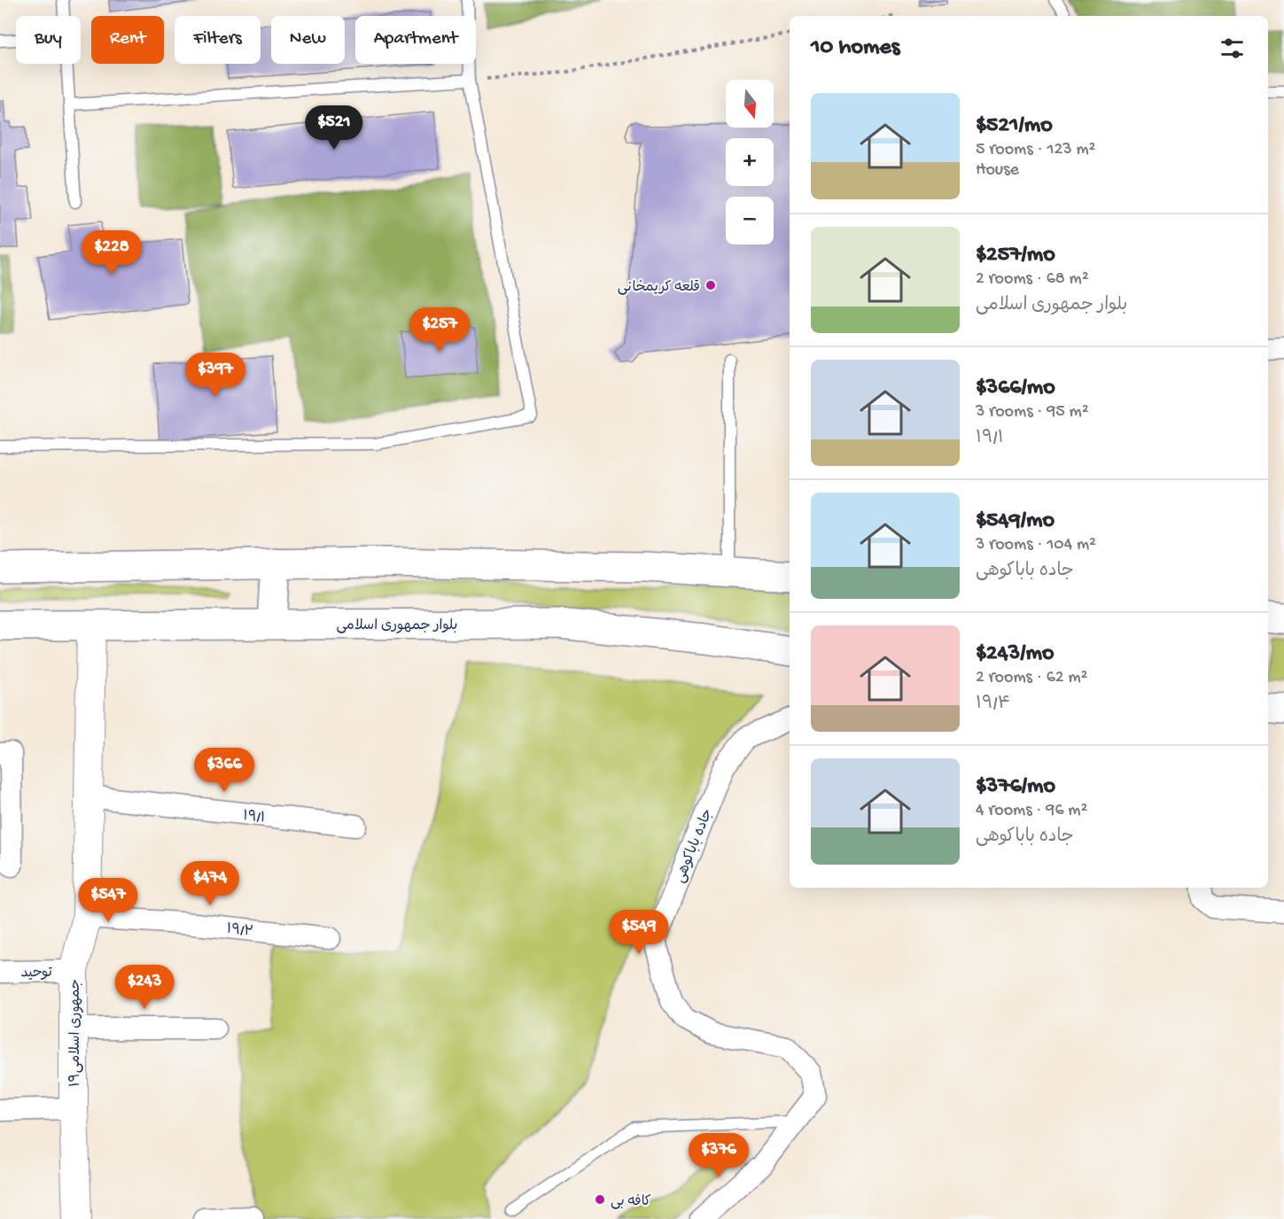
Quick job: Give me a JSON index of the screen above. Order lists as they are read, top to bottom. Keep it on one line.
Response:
{"streets":{"main road":["بلوار جمهوری اسلامی"],"street":["۱۹/۱","جاده باباکوهی","۱۹/۲","توحید","جمهوری اسلامی۱۹"]},"crossings":[["بلوار جمهوری اسلامی","جمهوری اسلامی۱۹"],["۱۹/۱","جمهوری اسلامی۱۹"],["۱۹/۲","جمهوری اسلامی۱۹"],["توحید","جمهوری اسلامی۱۹"]],"places":["قلعه کریمخانی","کافه بی"],"north":"bottom","page":{"chip":["Buy","Rent","Filters","New","Apartment"],"heading":"10 homes","map_buttons":["+","−"],"list":[{"name":"$521/mo","note":"5 rooms · 123 m² · House"},{"name":"$257/mo","note":"2 rooms · 68 m² · بلوار جمهوری اسلامی"},{"name":"$366/mo","note":"3 rooms · 95 m² · ۱۹/۱"},{"name":"$549/mo","note":"3 rooms · 104 m² · جاده باباکوهی"},{"name":"$243/mo","note":"2 rooms · 62 m² · ۱۹/۴"},{"name":"$376/mo","note":"4 rooms · 96 m² · جاده باباکوهی"}],"price":["$521","$228","$257","$397","$366","$474","$547","$549","$243","$376"]}}
